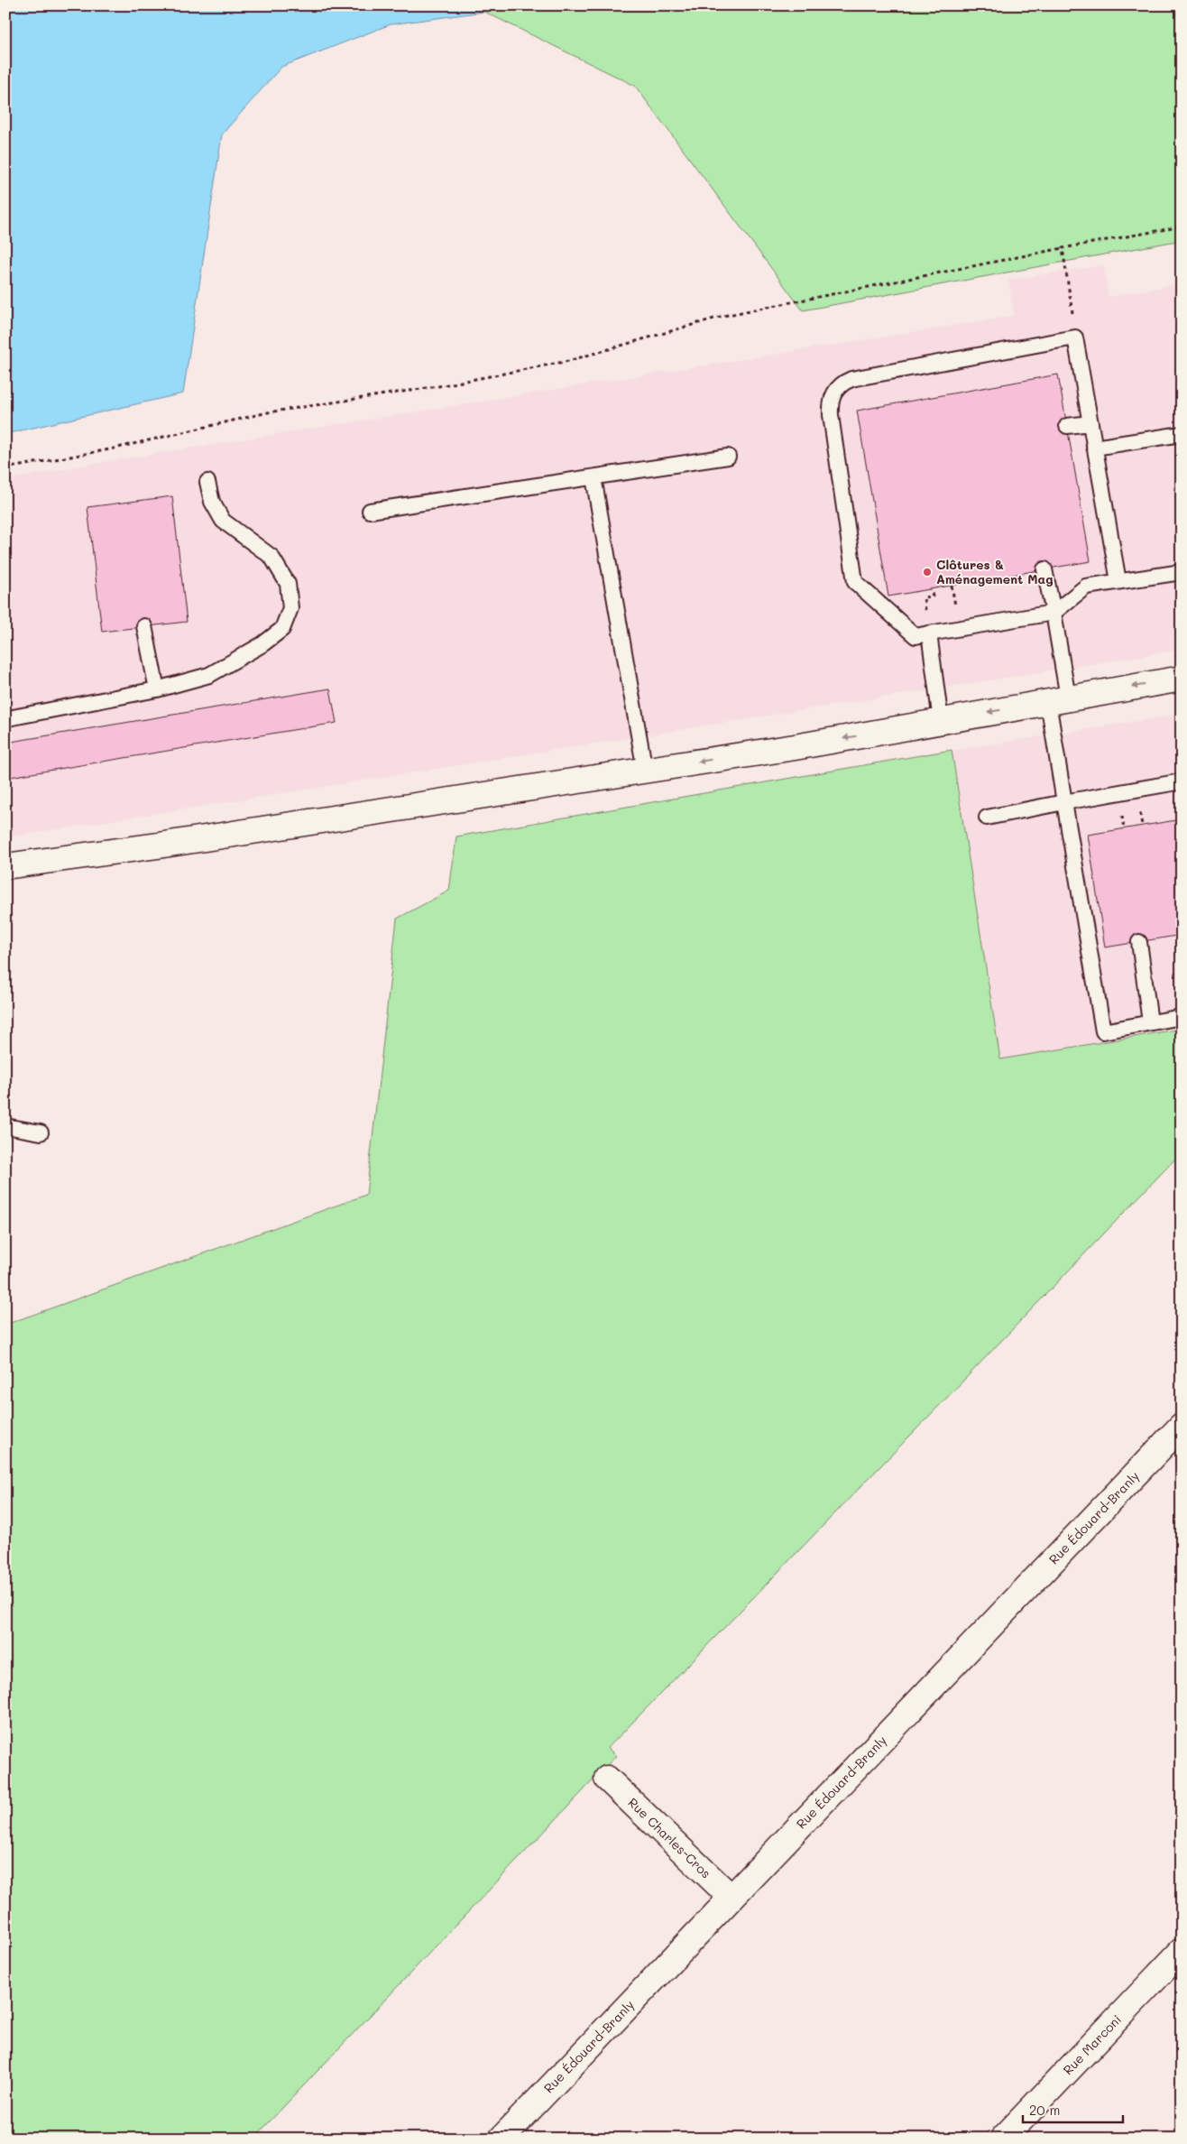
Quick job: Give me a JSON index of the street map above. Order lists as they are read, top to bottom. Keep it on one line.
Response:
{"streets":{"street":["Rue Édouard-Branly","Rue Charles-Cros","Rue Marconi"]},"crossings":[["Rue Édouard-Branly","Rue Charles-Cros"]],"places":["Clôtures & Aménagement Mag"],"scale_bar":"20 m"}
